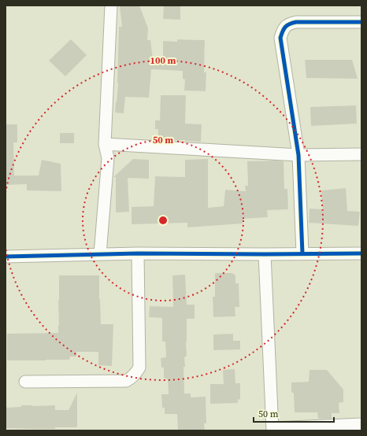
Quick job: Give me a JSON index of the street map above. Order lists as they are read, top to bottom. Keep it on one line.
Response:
{"scale_bar":"50 m","rings":["100 m","50 m"]}
